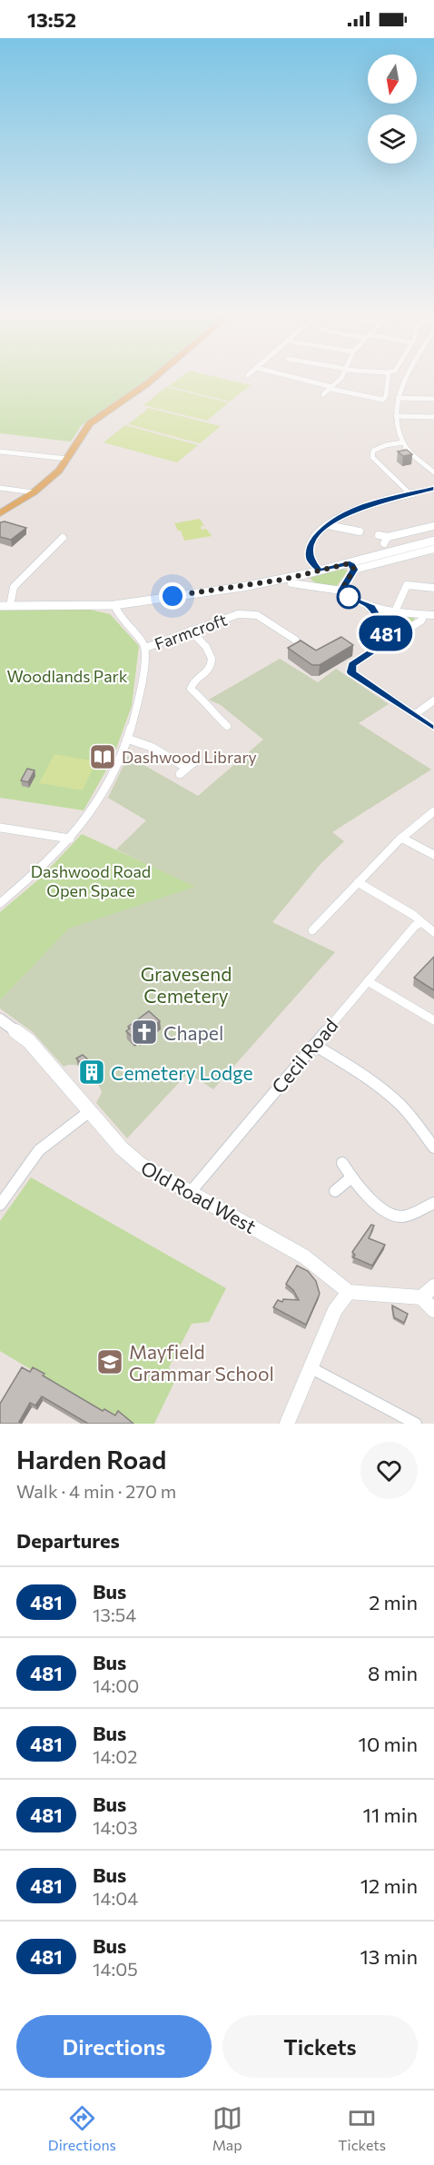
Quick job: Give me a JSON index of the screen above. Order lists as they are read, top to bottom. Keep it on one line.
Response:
{"streets":{"street":["Farmcroft","Cecil Road","Old Road West"]},"crossings":[["Cecil Road","Old Road West"]],"parks":["Woodlands Park","Dashwood Road Open Space","Gravesend Cemetery"],"places":{"library":["Dashwood Library"],"church":["Chapel"],"building":["Cemetery Lodge"],"school or university":["Mayfield Grammar School"]},"lines":["bus line 481"],"north":"bottom","page":{"status":"13:52","on_map":"481","heading":[["Harden Road","Walk · 4 min · 270 m"],"Departures"],"list":[{"mark":"481","name":"Bus","note":"13:54","value":"2 min"},{"mark":"481","name":"Bus","note":"14:00","value":"8 min"},{"mark":"481","name":"Bus","note":"14:02","value":"10 min"},{"mark":"481","name":"Bus","note":"14:03","value":"11 min"},{"mark":"481","name":"Bus","note":"14:04","value":"12 min"},{"mark":"481","name":"Bus","note":"14:05","value":"13 min"}],"buttons":["Directions","Tickets"],"tabs":["Directions","Map","Tickets"]}}
